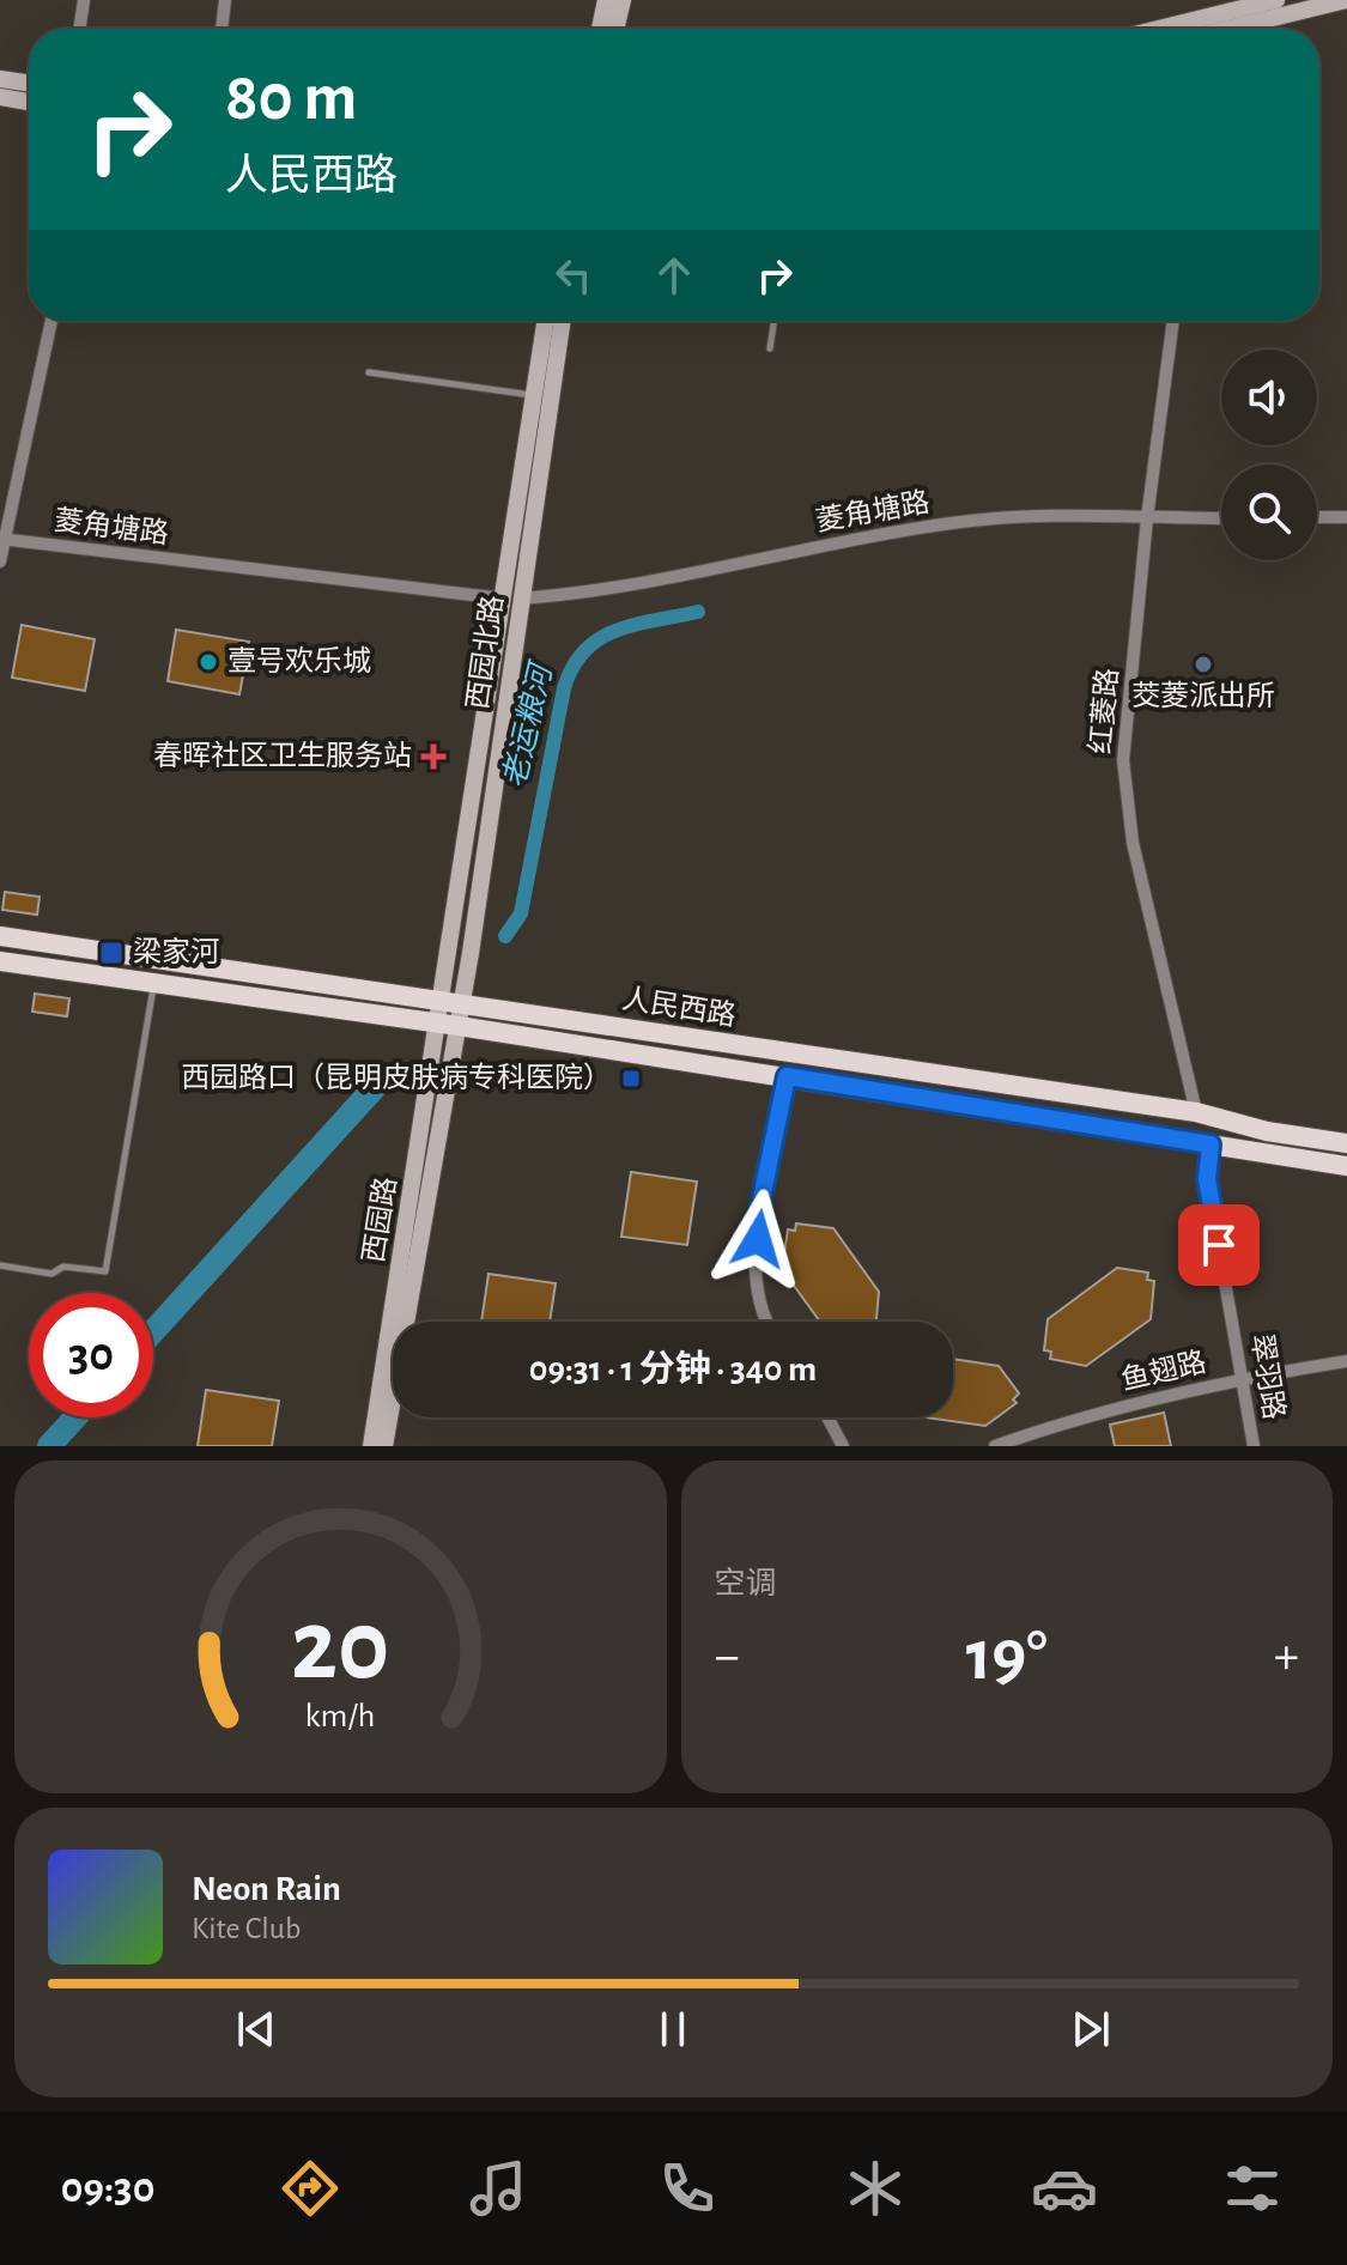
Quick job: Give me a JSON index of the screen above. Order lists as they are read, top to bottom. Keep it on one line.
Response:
{"streets":{"main road":["西园北路","人民西路","西园路"],"street":["菱角塘路","红菱路","鱼翅路","翠羽路"]},"crossings":[["菱角塘路","西园北路"],["菱角塘路","红菱路"],["西园北路","人民西路"],["西园北路","西园路"],["红菱路","人民西路"],["人民西路","西园路"],["人民西路","翠羽路"],["鱼翅路","翠羽路"]],"water":["老运粮河"],"places":{"other":["壹号欢乐城","茭菱派出所"],"health":["春晖社区卫生服务站"],"transit":["梁家河","西园路口（昆明皮肤病专科医院）"]},"page":{"turn":["80 m","人民西路"],"limit":"30","trip":"09:31 · 1 分钟 · 340 m","tile":"空调","heat":["−","19°","+"],"song":["Neon Rain","Kite Club"],"tabs":"09:30","gauge":["20","km/h"]}}
